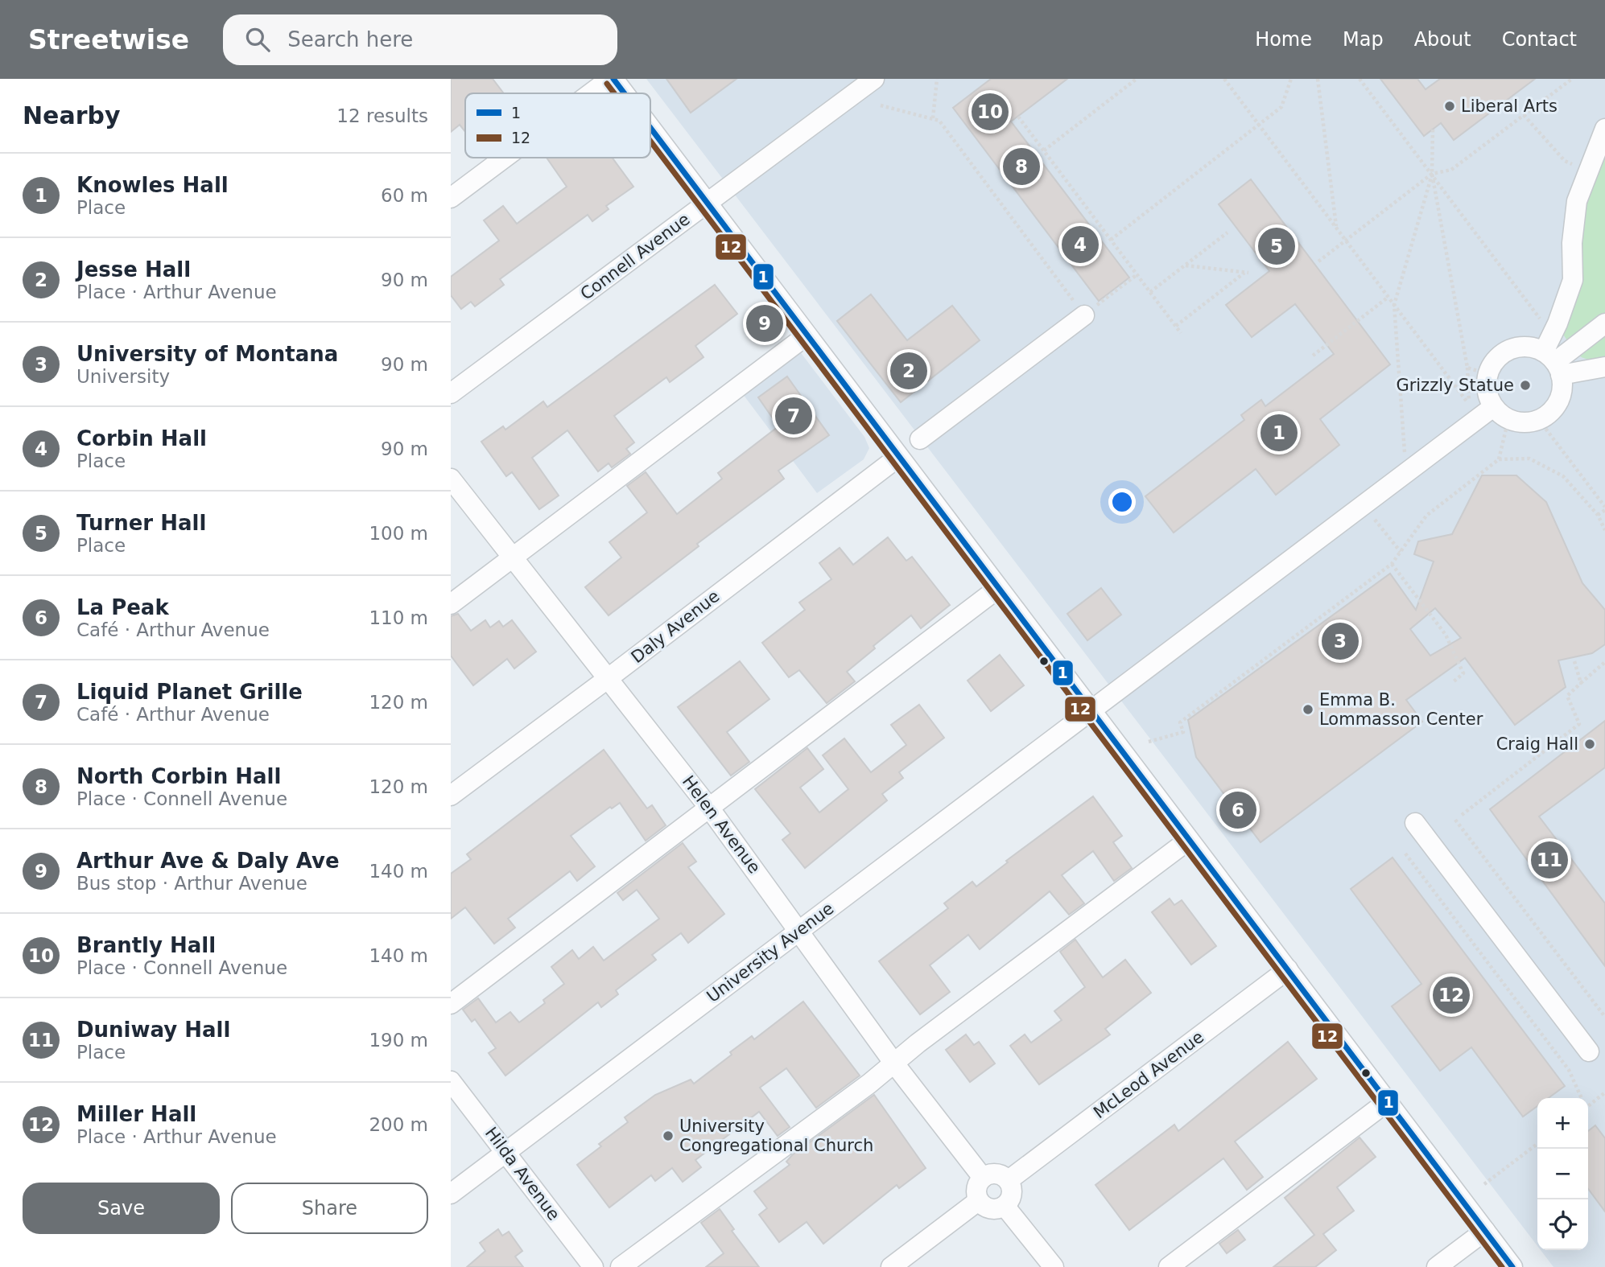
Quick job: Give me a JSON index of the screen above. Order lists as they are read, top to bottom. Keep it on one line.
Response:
{"streets":{"street":["Connell Avenue","Daly Avenue","Helen Avenue","University Avenue","McLeod Avenue","Hilda Avenue"]},"crossings":[["Daly Avenue","Helen Avenue"],["Helen Avenue","University Avenue"],["Helen Avenue","McLeod Avenue"],["University Avenue","Hilda Avenue"]],"places":["Liberal Arts","Grizzly Statue","Emma B. Lommasson Center","Craig Hall","University Congregational Church"],"lines":["transit line 1","transit line 12"],"legend":["1","12"],"page":{"header":"Streetwise","search":"Search here","nav":["Home","Map","About","Contact"],"heading":["Nearby","12 results"],"pins":["10","8","4","5","9","2","7","1","3","6","11","12"],"list":[{"mark":"1","name":"Knowles Hall","note":"Place","value":"60 m"},{"mark":"2","name":"Jesse Hall","note":"Place · Arthur Avenue","value":"90 m"},{"mark":"3","name":"University of Montana","note":"University","value":"90 m"},{"mark":"4","name":"Corbin Hall","note":"Place","value":"90 m"},{"mark":"5","name":"Turner Hall","note":"Place","value":"100 m"},{"mark":"6","name":"La Peak","note":"Café · Arthur Avenue","value":"110 m"},{"mark":"7","name":"Liquid Planet Grille","note":"Café · Arthur Avenue","value":"120 m"},{"mark":"8","name":"North Corbin Hall","note":"Place · Connell Avenue","value":"120 m"},{"mark":"9","name":"Arthur Ave & Daly Ave","note":"Bus stop · Arthur Avenue","value":"140 m"},{"mark":"10","name":"Brantly Hall","note":"Place · Connell Avenue","value":"140 m"},{"mark":"11","name":"Duniway Hall","note":"Place","value":"190 m"},{"mark":"12","name":"Miller Hall","note":"Place · Arthur Avenue","value":"200 m"}],"map_buttons":["+","−"],"buttons":["Save","Share"]}}
